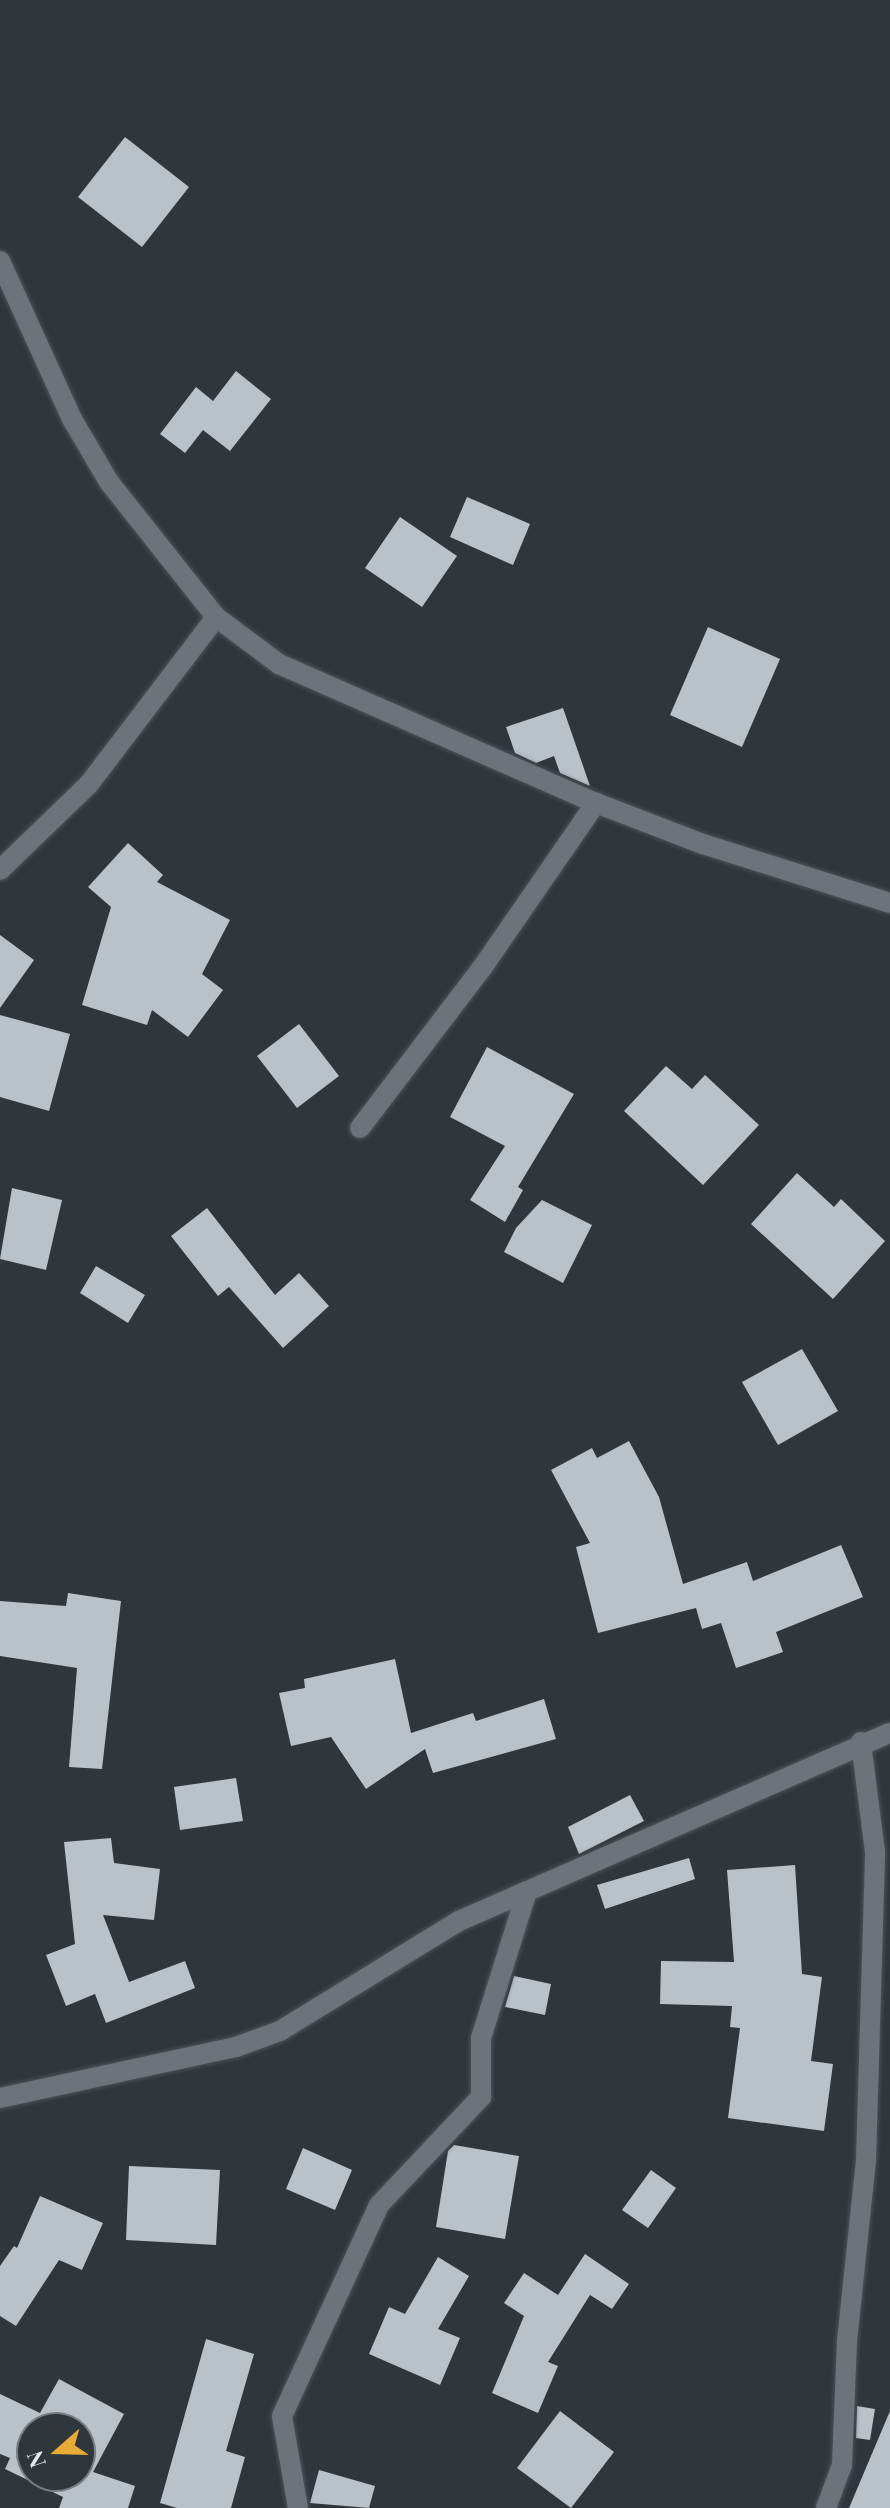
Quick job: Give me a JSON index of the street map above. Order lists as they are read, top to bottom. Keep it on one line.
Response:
{"north":"left"}
